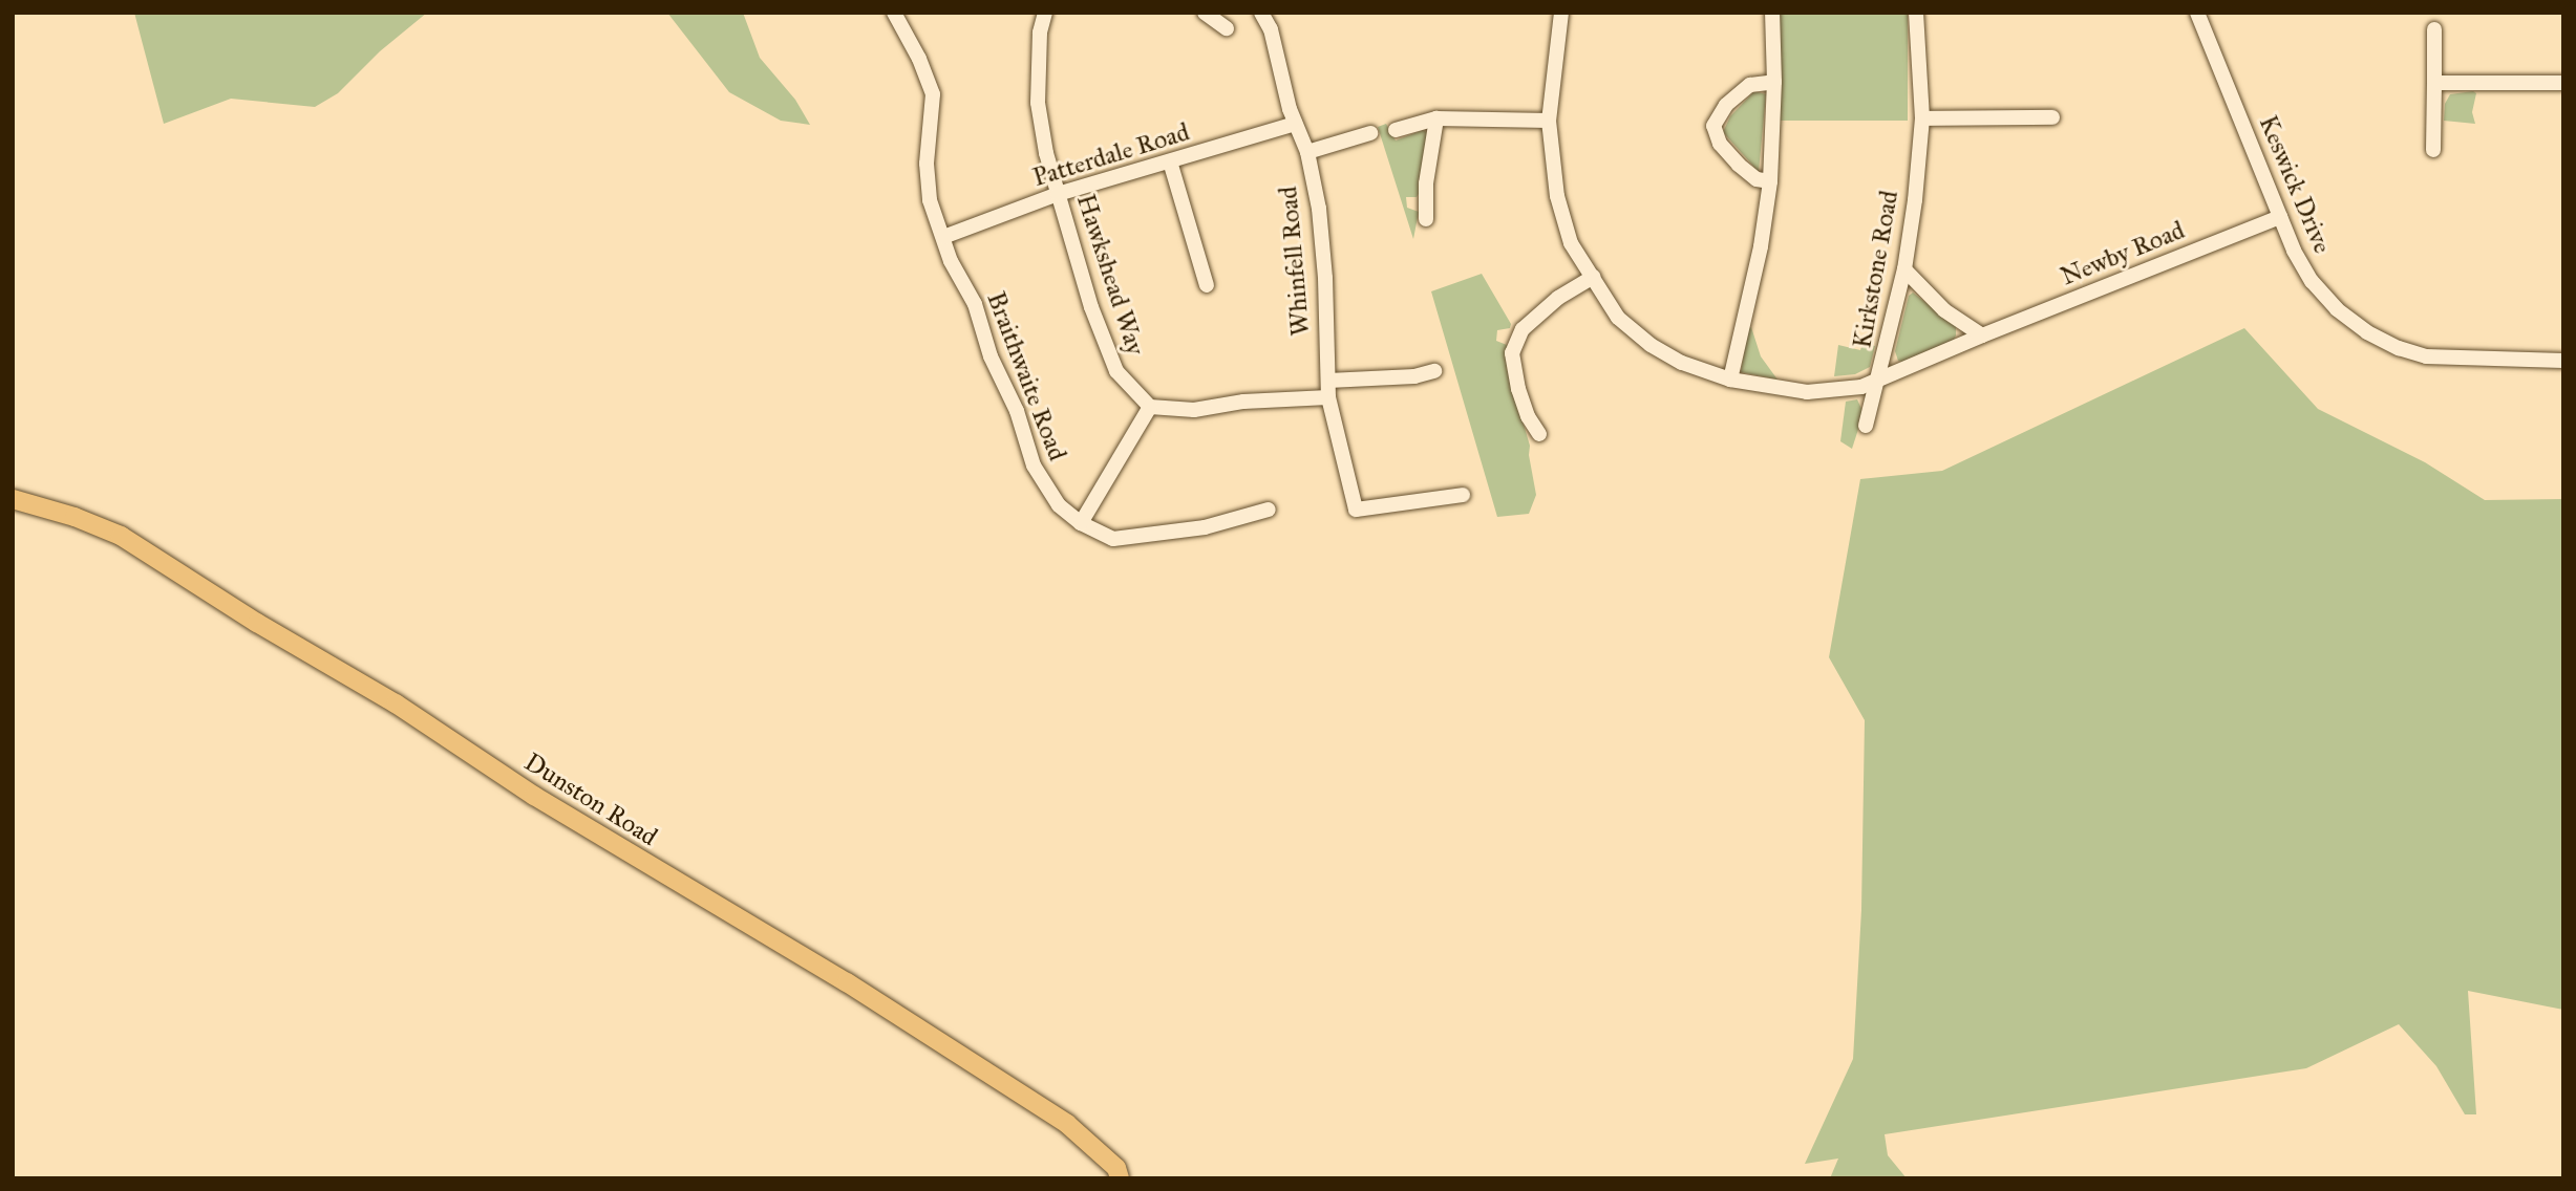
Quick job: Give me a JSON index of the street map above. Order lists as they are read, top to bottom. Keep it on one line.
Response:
{"streets":{"main road":["Dunston Road"],"street":["Patterdale Road","Keswick Drive","Newby Road","Whinfell Road","Kirkstone Road","Hawkshead Way","Braithwaite Road"]},"crossings":[["Patterdale Road","Whinfell Road"],["Patterdale Road","Hawkshead Way"],["Patterdale Road","Braithwaite Road"],["Keswick Drive","Newby Road"],["Newby Road","Kirkstone Road"]]}
